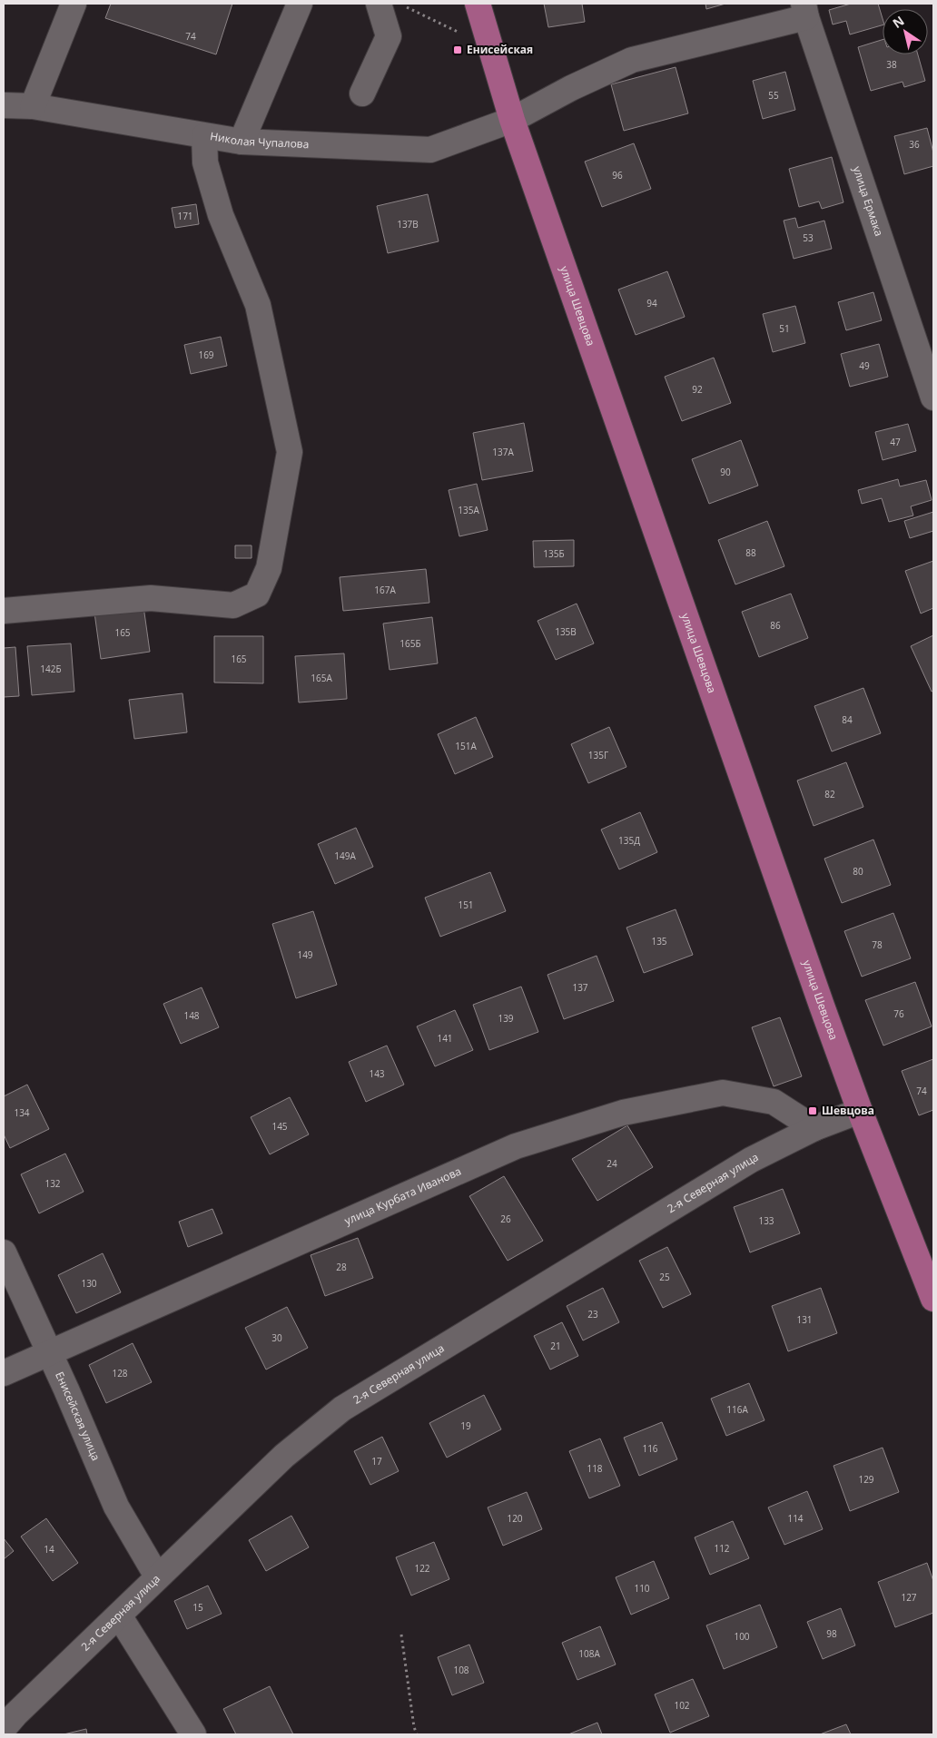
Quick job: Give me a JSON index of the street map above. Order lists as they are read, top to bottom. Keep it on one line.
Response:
{"streets":{"main road":["улица Шевцова"],"street":["Николая Чупалова","улица Ермака","2-я Северная улица","улица Курбата Иванова","Енисейская улица"]},"crossings":[["Николая Чупалова","улица Ермака"],["Николая Чупалова","улица Шевцова"],["улица Шевцова","2-я Северная улица"],["2-я Северная улица","улица Курбата Иванова"],["2-я Северная улица","Енисейская улица"],["улица Курбата Иванова","Енисейская улица"]],"places":{"transit":["Енисейская","Шевцова"]},"house_numbers":["74","38","55","36","96","171","137В","53","94","51","169","49","92","47","137А","90","135А","88","135Б","167А","86","135В","165","165Б","165","142Б","165А","84","151А","135Г","82","135Д","149А","80","151","135","78","149","137","76","148","139","141","143","74","134","145","24","132","26","133","28","25","130","23","131","30","21","128","116А","19","116","17","118","129","120","114","112","14","122","110","127","15","98","100","108А","108","102"],"north":"top left"}
